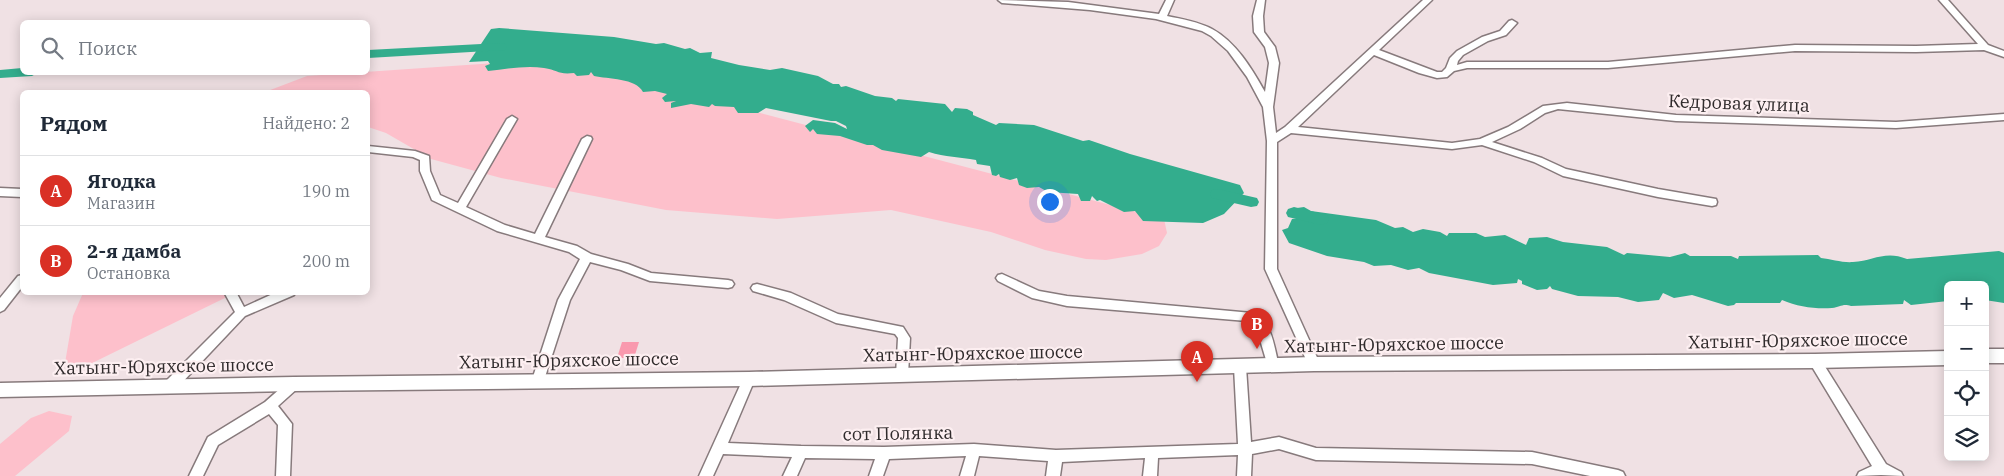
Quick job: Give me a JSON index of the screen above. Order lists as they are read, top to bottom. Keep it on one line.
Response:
{"streets":{"main road":["Хатынг-Юряхское шоссе"],"street":["Кедровая улица","сот Полянка"]},"page":{"search":"Поиск","heading":["Рядом","Найдено: 2"],"list":[{"mark":"A","name":"Ягодка","note":"Магазин","value":"190 m"},{"mark":"B","name":"2-я дамба","note":"Остановка","value":"200 m"}],"map_buttons":["+","−"],"pins":["B","A"]}}
